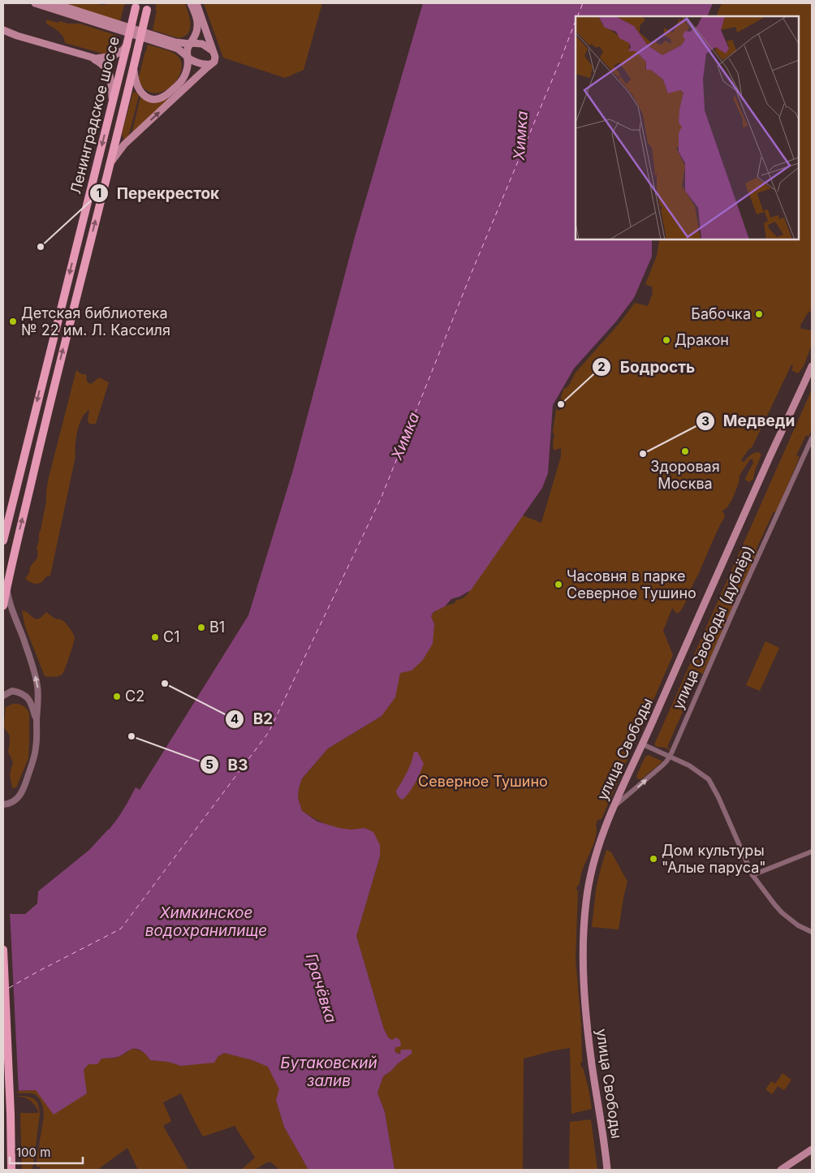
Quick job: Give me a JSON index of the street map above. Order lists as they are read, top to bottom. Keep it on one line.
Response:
{"streets":{"main road":["Ленинградское шоссе","улица Свободы"],"street":["улица Свободы (дублёр)"]},"crossings":[["улица Свободы (дублёр)","улица Свободы"]],"water":["Химка","Химкинское водохранилище","Грачёвка","Бутаковский залив"],"parks":["Северное Тушино"],"places":["Перекресток","Бабочка","Детская библиотека № 22 им. Л. Кассиля","Дракон","Бодрость","Здоровая Москва","Медведи","Часовня в парке Северное Тушино","B1","C1","B2","C2","B3","Дом культуры \"Алые паруса\""],"scale_bar":"100 m"}
